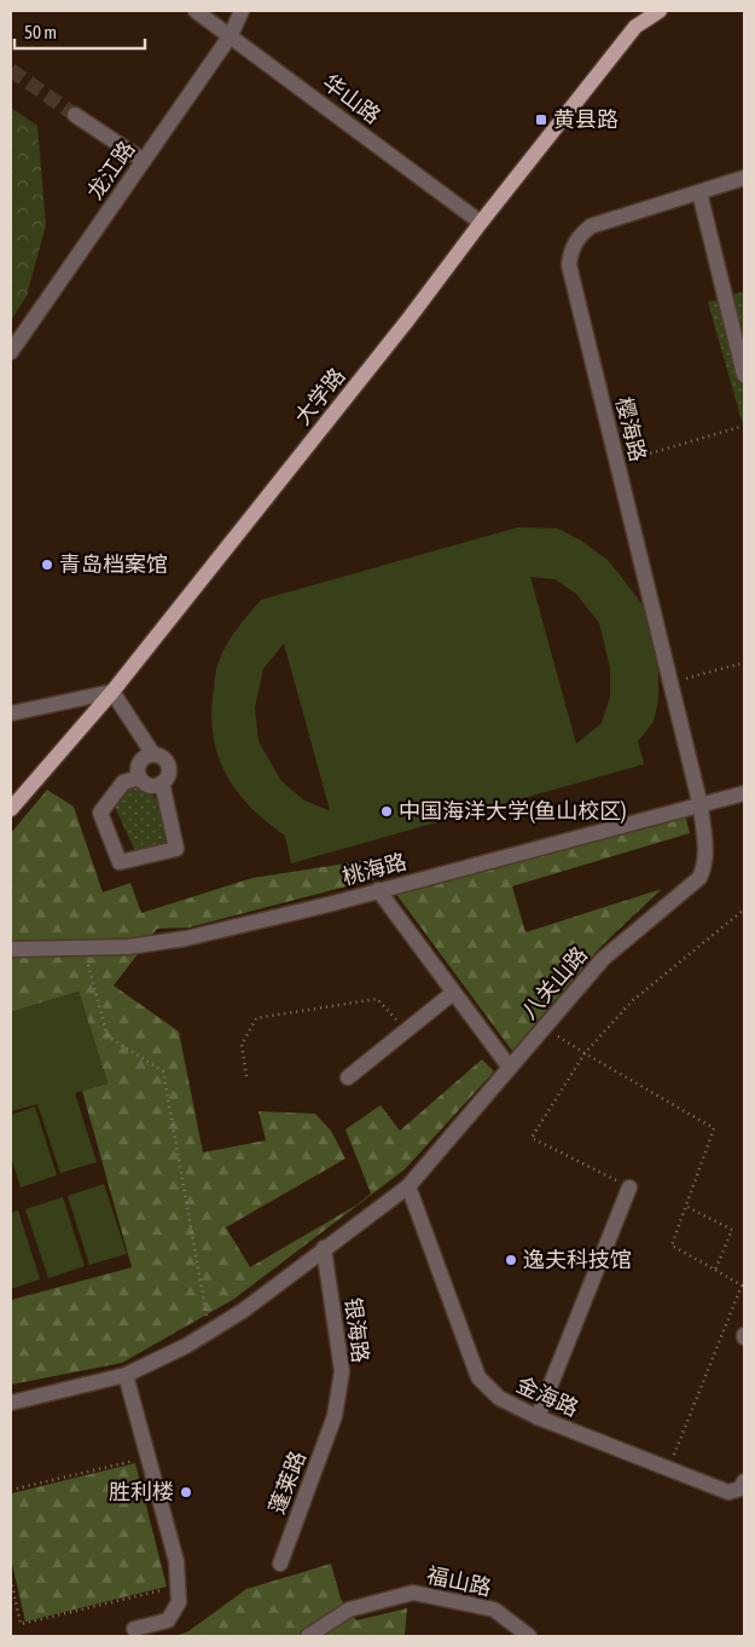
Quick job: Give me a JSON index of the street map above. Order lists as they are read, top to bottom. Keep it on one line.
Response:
{"streets":{"main road":["大学路"],"street":["华山路","龙江路","樱海路","桃海路","八关山路","银海路","金海路","蓬莱路","福山路"]},"crossings":[["华山路","龙江路"],["华山路","大学路"],["樱海路","桃海路"],["樱海路","八关山路"],["桃海路","八关山路"],["八关山路","银海路"],["八关山路","金海路"],["银海路","蓬莱路"]],"places":{"transit":["黄县路"],"other":["青岛档案馆","中国海洋大学(鱼山校区)","逸夫科技馆","胜利楼"]},"scale_bar":"50 m"}
